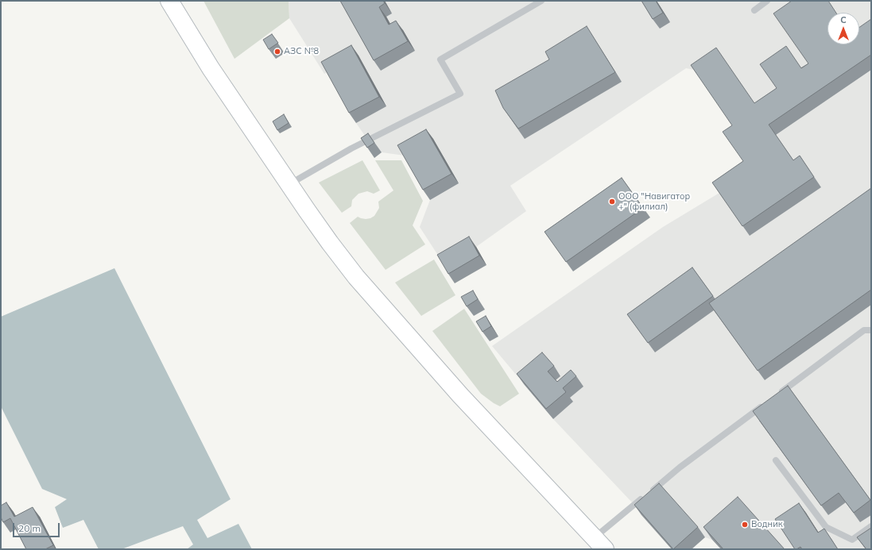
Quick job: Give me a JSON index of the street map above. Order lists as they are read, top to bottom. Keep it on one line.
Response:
{"places":["АЗС №8","ООО \"Навигатор +\" (филиал)","Водник"],"scale_bar":"20 m","north":"top"}
